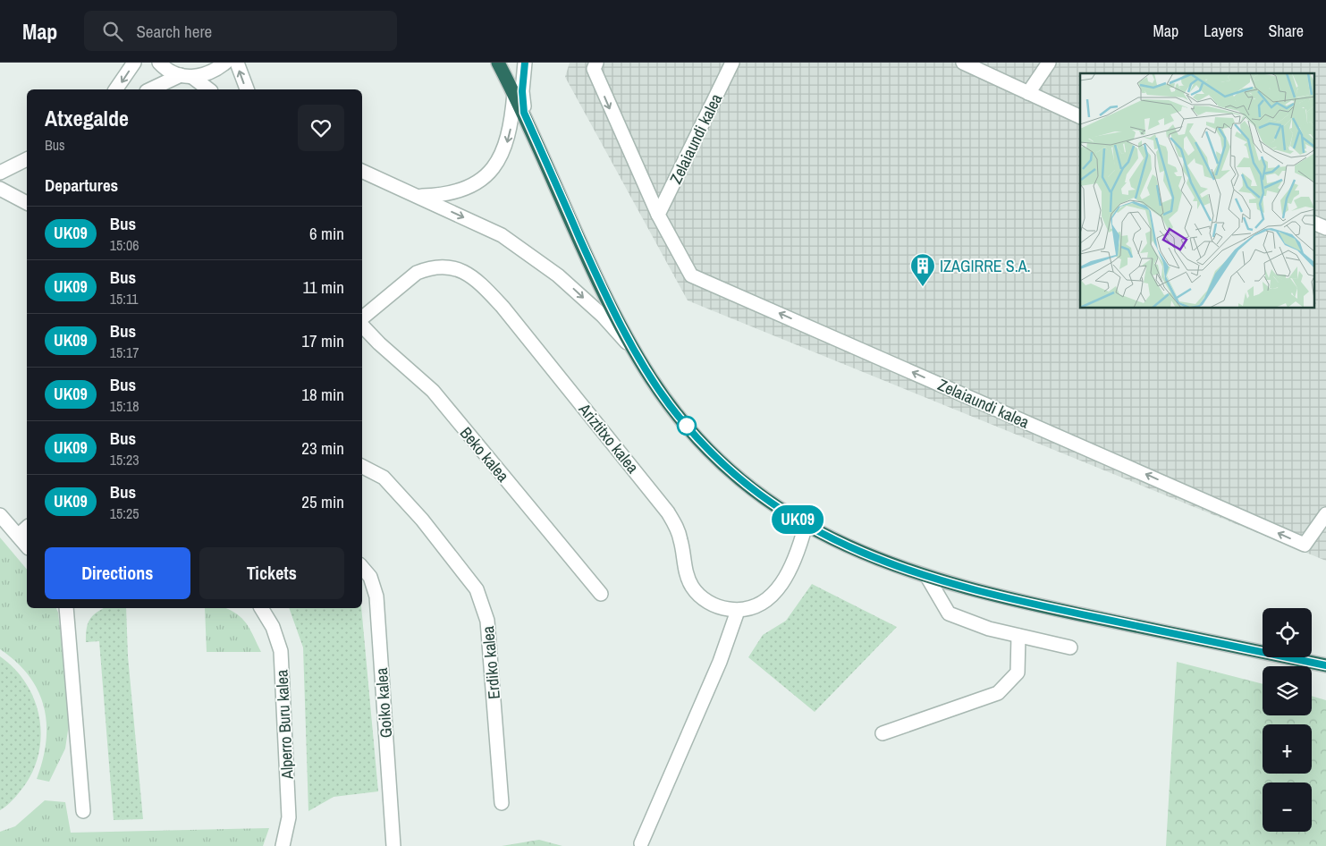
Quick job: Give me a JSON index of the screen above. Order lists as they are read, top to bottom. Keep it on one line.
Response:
{"streets":{"street":["Zelaiaundi kalea","Ariztitxo kalea","Beko kalea","Erdiko kalea","Goiko kalea","Alperro Buru kalea"]},"places":{"building":["IZAGIRRE S.A."]},"lines":["bus line UK09"],"page":{"header":"Map","search":"Search here","nav":["Map","Layers","Share"],"on_map":"UK09","heading":[["Atxegalde","Bus"],"Departures"],"list":[{"mark":"UK09","name":"Bus","note":"15:06","value":"6 min"},{"mark":"UK09","name":"Bus","note":"15:11","value":"11 min"},{"mark":"UK09","name":"Bus","note":"15:17","value":"17 min"},{"mark":"UK09","name":"Bus","note":"15:18","value":"18 min"},{"mark":"UK09","name":"Bus","note":"15:23","value":"23 min"},{"mark":"UK09","name":"Bus","note":"15:25","value":"25 min"}],"buttons":["Directions","Tickets"],"map_buttons":["+","−"]}}
